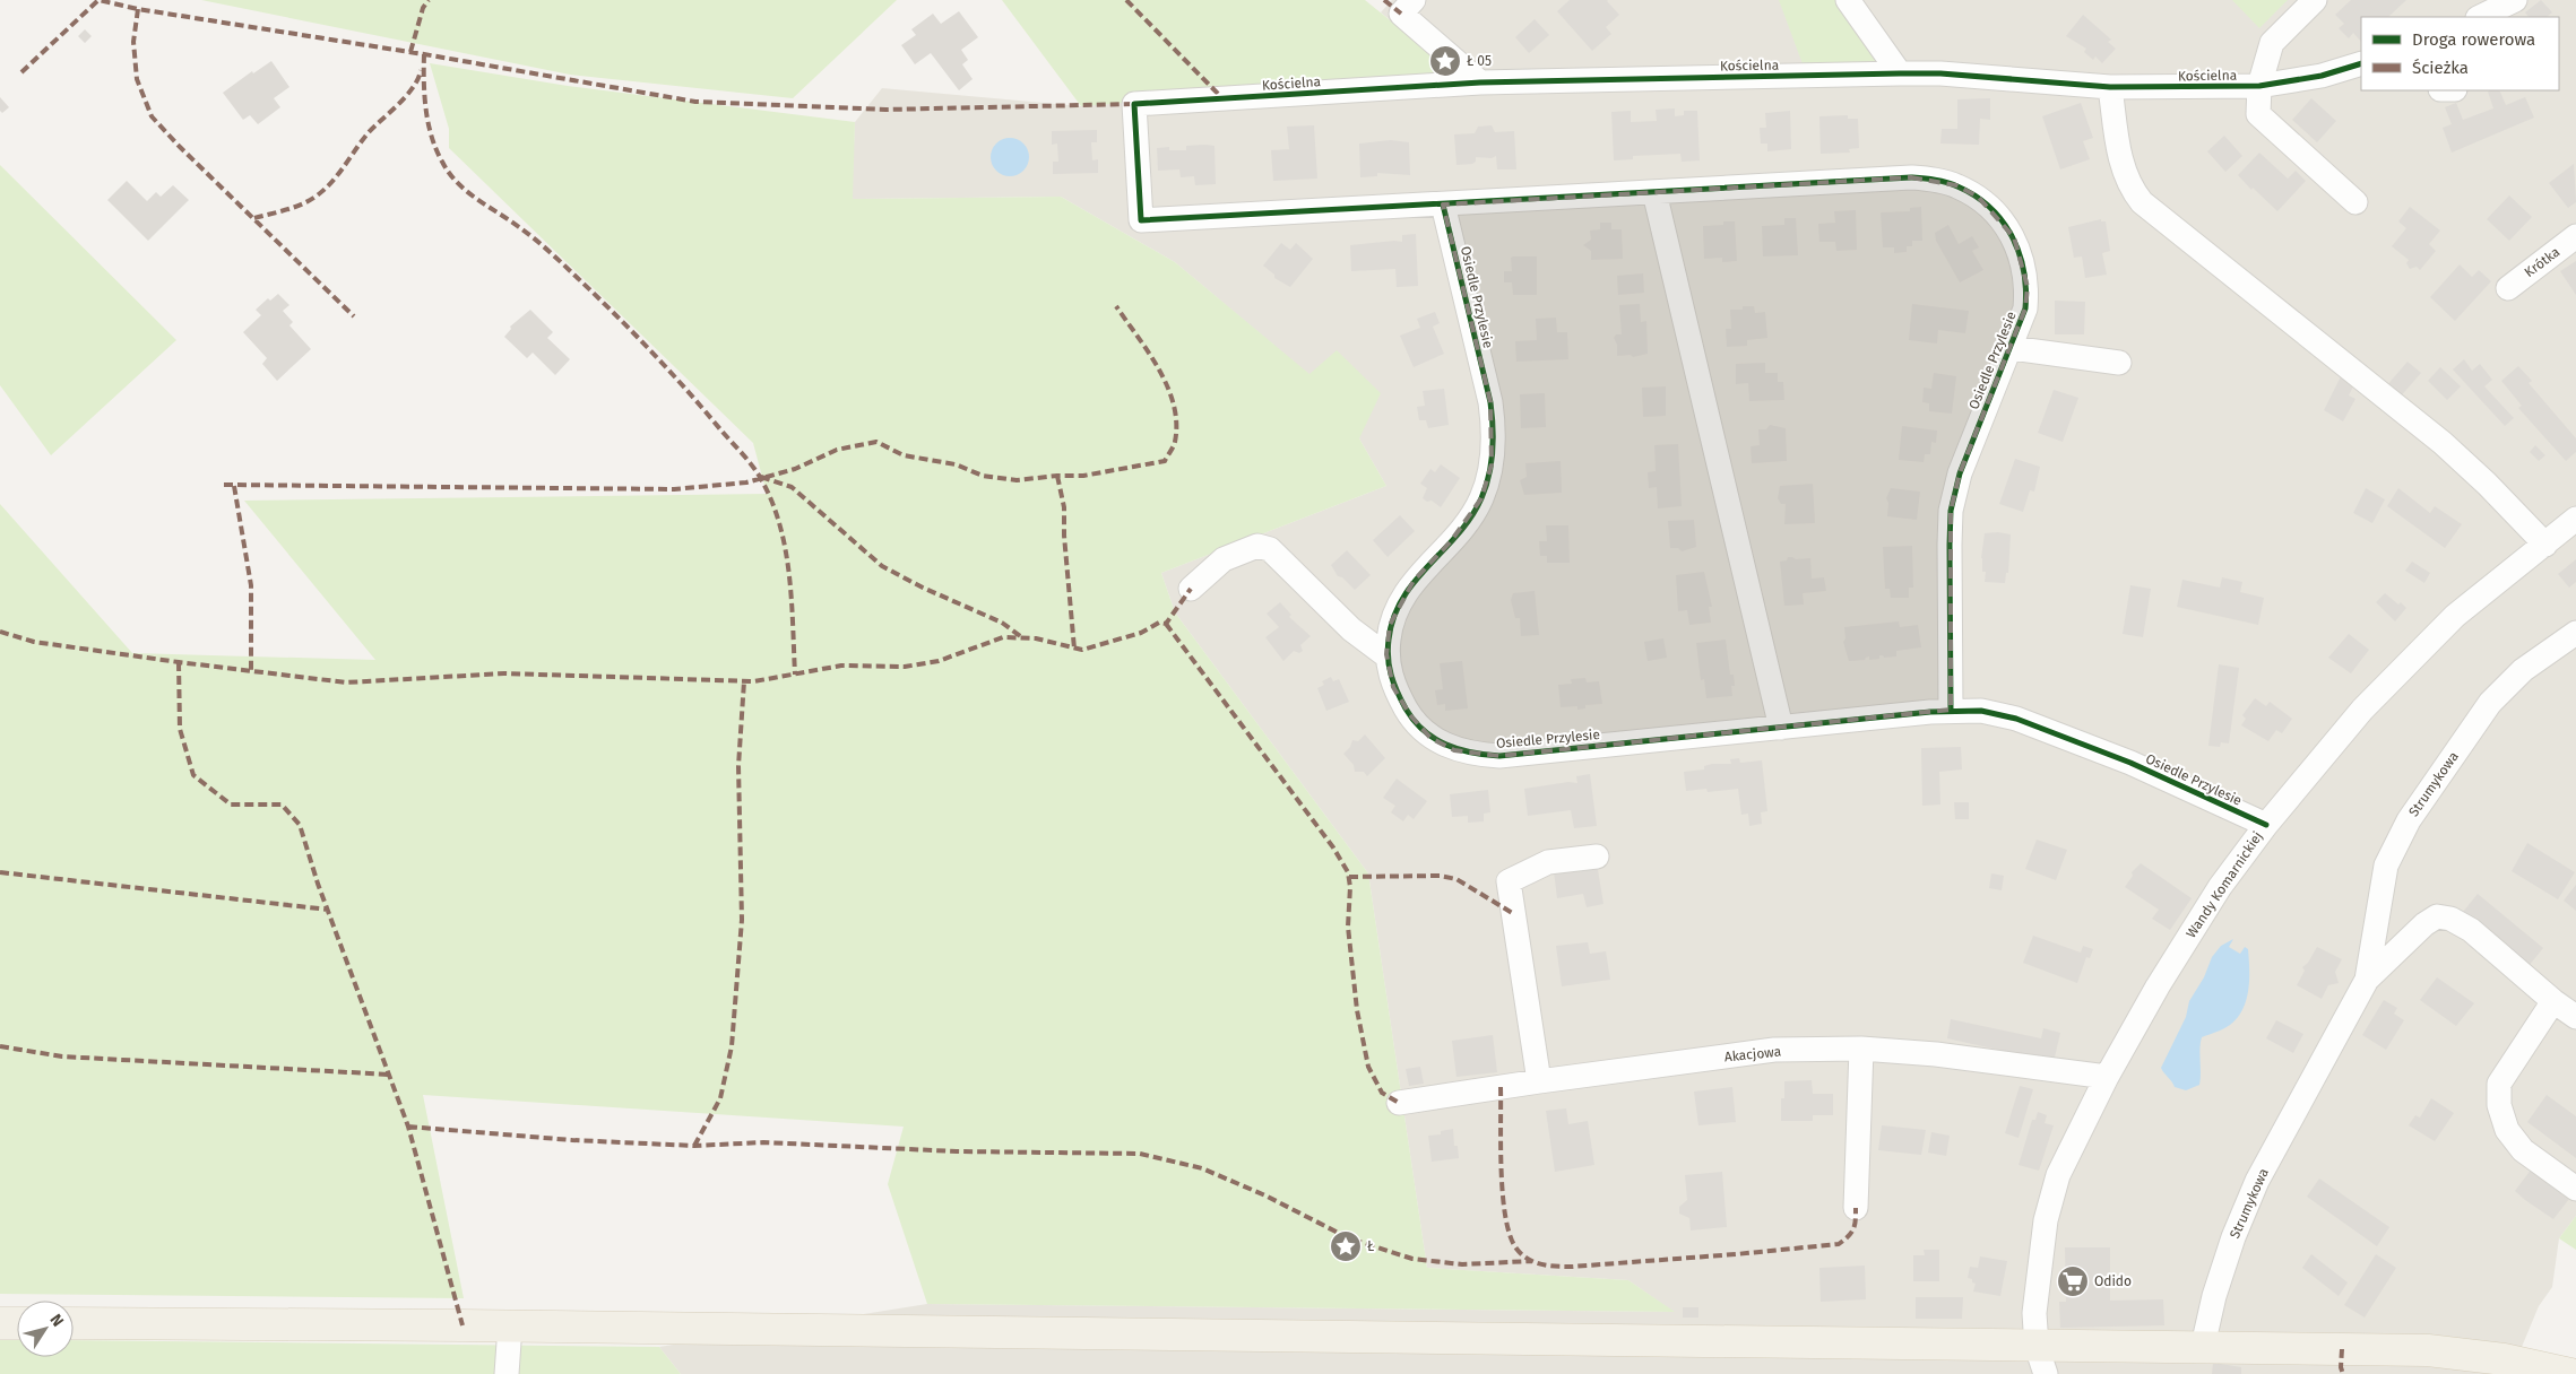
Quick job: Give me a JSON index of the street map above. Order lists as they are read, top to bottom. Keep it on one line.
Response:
{"streets":{"street":["Kościelna","Krótka","Osiedle Przylesie","Strumykowa","Wandy Komarnickiej","Akacjowa"]},"crossings":[["Kościelna","Osiedle Przylesie"],["Osiedle Przylesie","Wandy Komarnickiej"],["Wandy Komarnickiej","Akacjowa"]],"places":{"place":["Ł 05","Ł"],"supermarket":["Odido"]},"legend":["Droga rowerowa","Ścieżka"],"north":"top right"}
